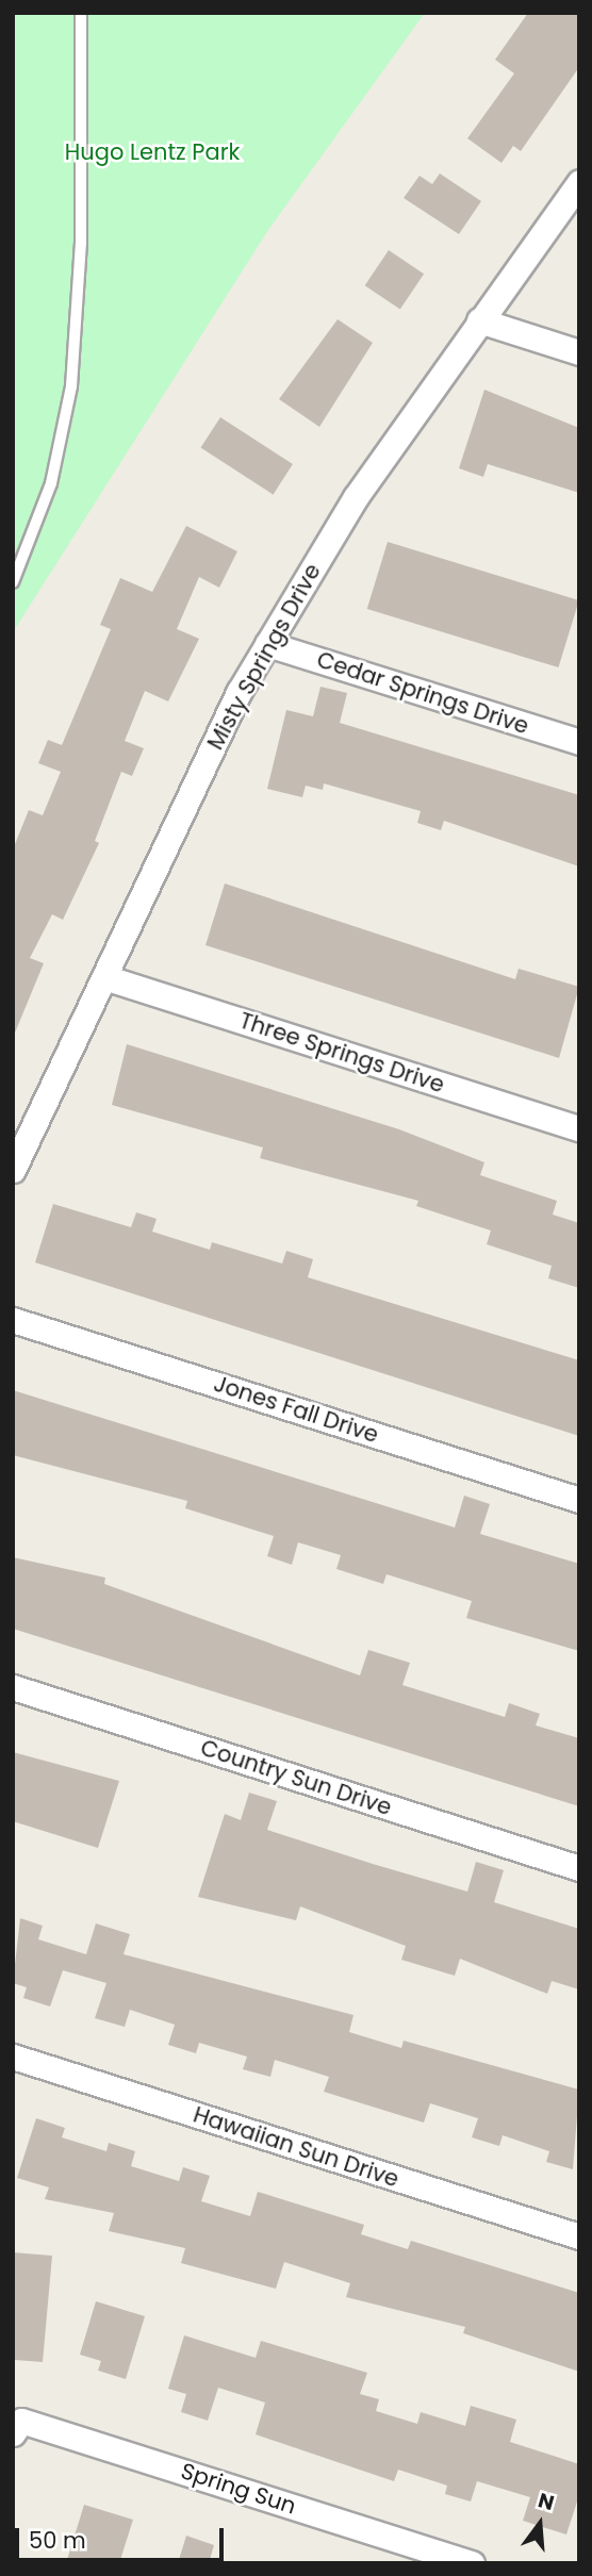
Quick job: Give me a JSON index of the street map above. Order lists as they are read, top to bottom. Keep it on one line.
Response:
{"streets":{"street":["Misty Springs Drive","Cedar Springs Drive","Three Springs Drive","Jones Fall Drive","Country Sun Drive","Hawaiian Sun Drive","Spring Sun"]},"crossings":[["Misty Springs Drive","Cedar Springs Drive"],["Misty Springs Drive","Three Springs Drive"]],"parks":["Hugo Lentz Park"],"scale_bar":"50 m","north":"top"}
